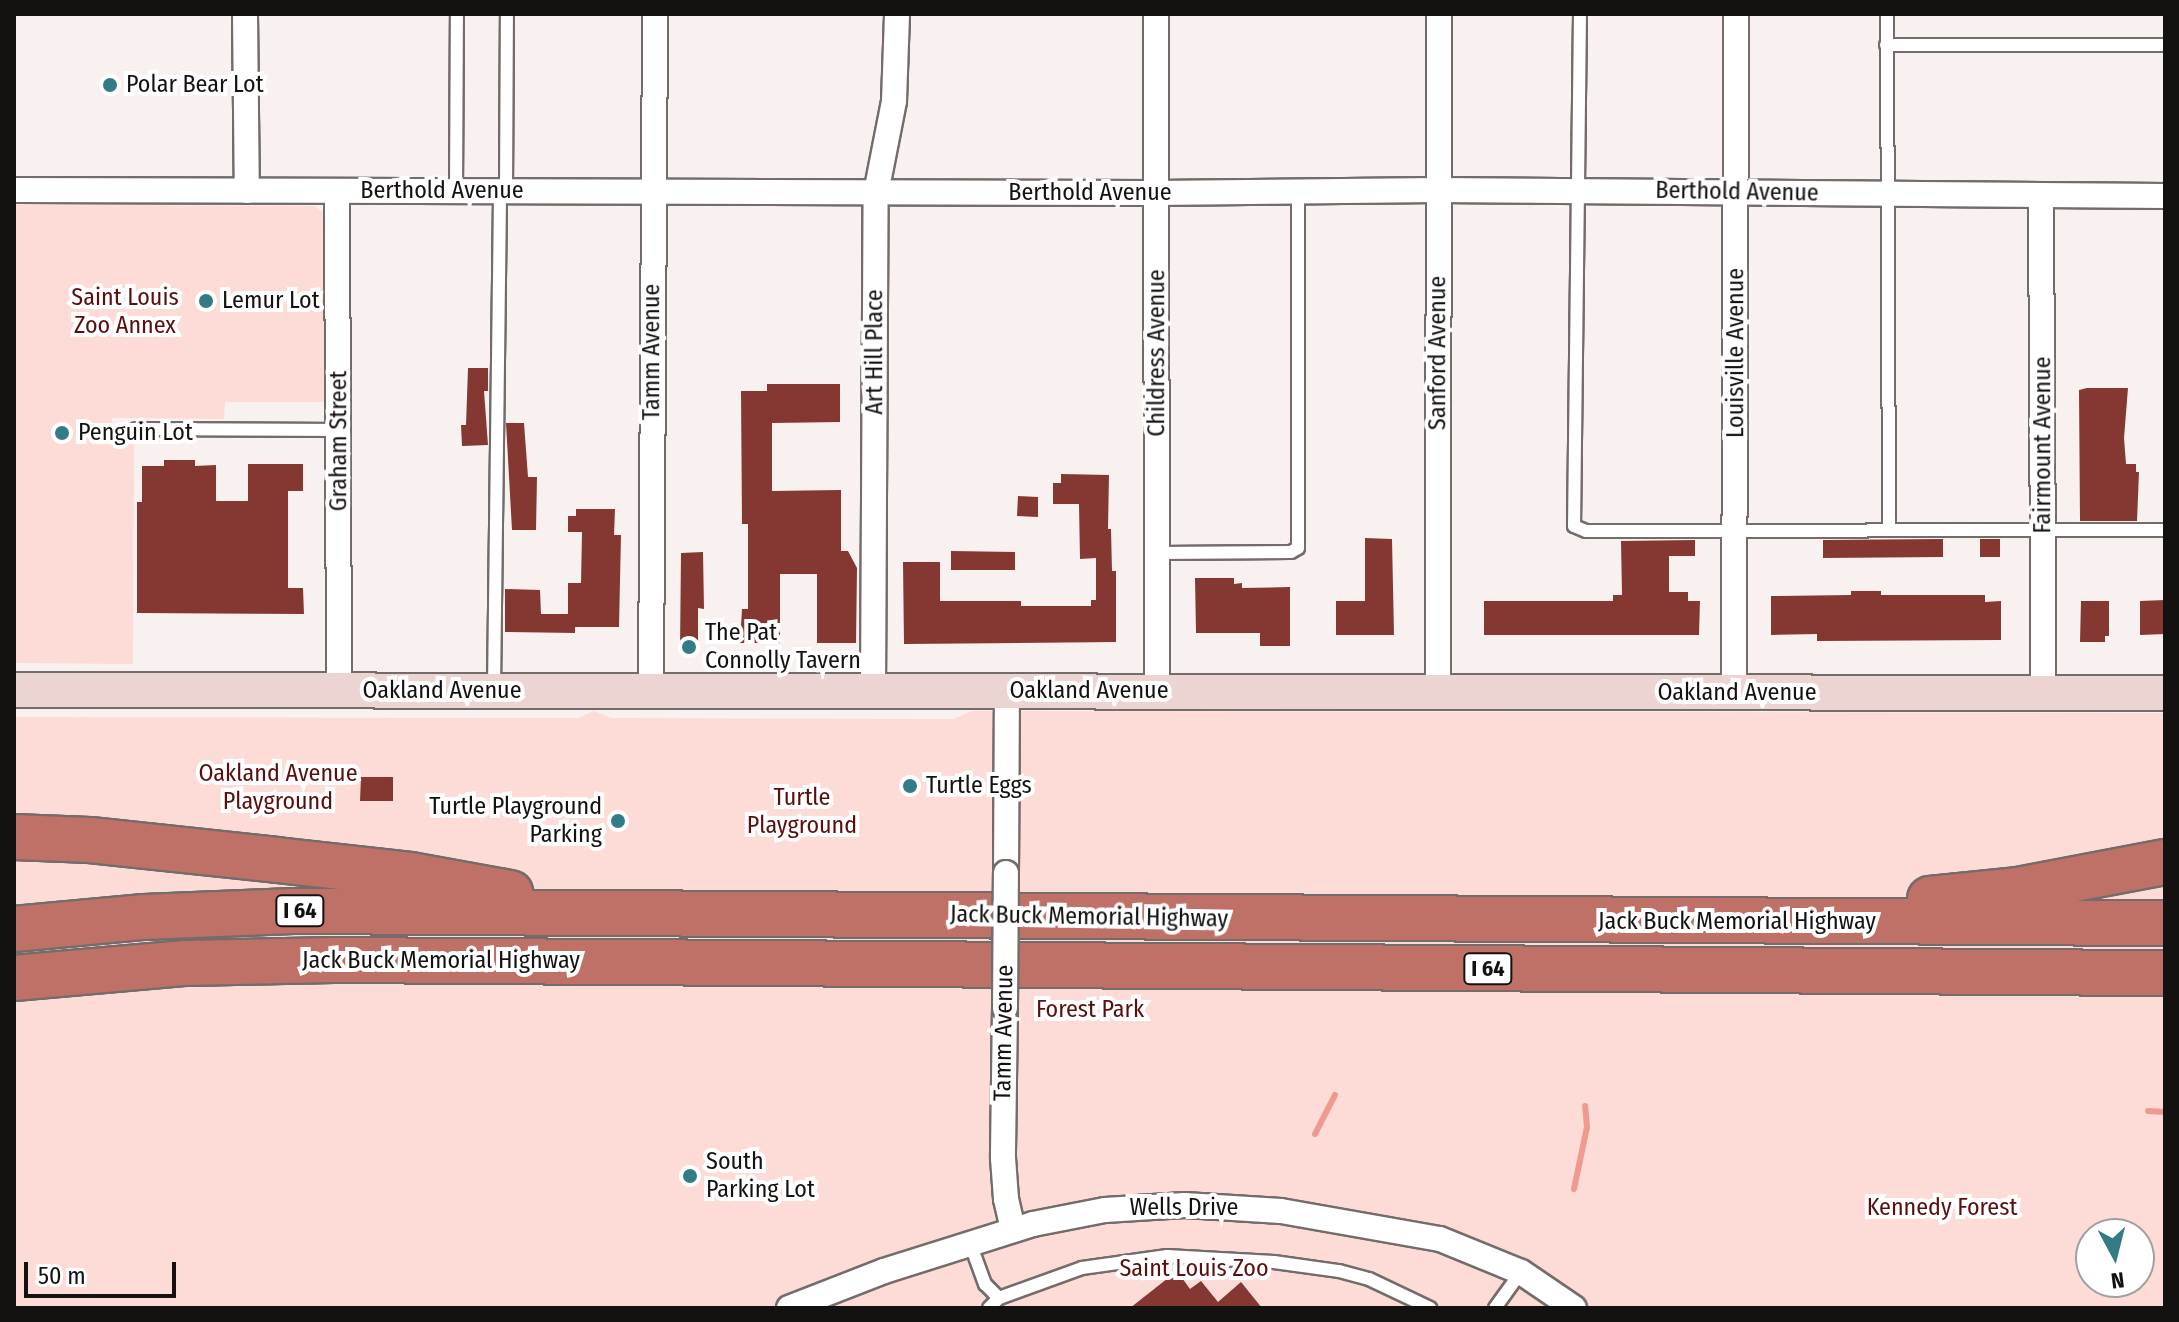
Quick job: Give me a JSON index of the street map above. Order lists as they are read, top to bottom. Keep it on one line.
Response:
{"streets":{"highway":["I 64","Jack Buck Memorial Highway"],"street":["Berthold Avenue","Tamm Avenue","Art Hill Place","Childress Avenue","Sanford Avenue","Louisville Avenue","Graham Street","Fairmount Avenue","Oakland Avenue","Wells Drive"]},"crossings":[["Berthold Avenue","Tamm Avenue"],["Berthold Avenue","Art Hill Place"],["Berthold Avenue","Childress Avenue"],["Berthold Avenue","Sanford Avenue"],["Berthold Avenue","Louisville Avenue"],["Berthold Avenue","Graham Street"],["Berthold Avenue","Fairmount Avenue"],["Tamm Avenue","Oakland Avenue"],["Tamm Avenue","Wells Drive"],["Art Hill Place","Oakland Avenue"],["Childress Avenue","Oakland Avenue"],["Sanford Avenue","Oakland Avenue"],["Louisville Avenue","Oakland Avenue"],["Graham Street","Oakland Avenue"],["Fairmount Avenue","Oakland Avenue"]],"parks":["Saint Louis Zoo Annex","Oakland Avenue Playground","Turtle Playground","Forest Park","Kennedy Forest","Saint Louis Zoo"],"places":["Polar Bear Lot","Lemur Lot","Penguin Lot","The Pat Connolly Tavern","Turtle Eggs","Turtle Playground Parking","South Parking Lot"],"scale_bar":"50 m","north":"bottom"}
